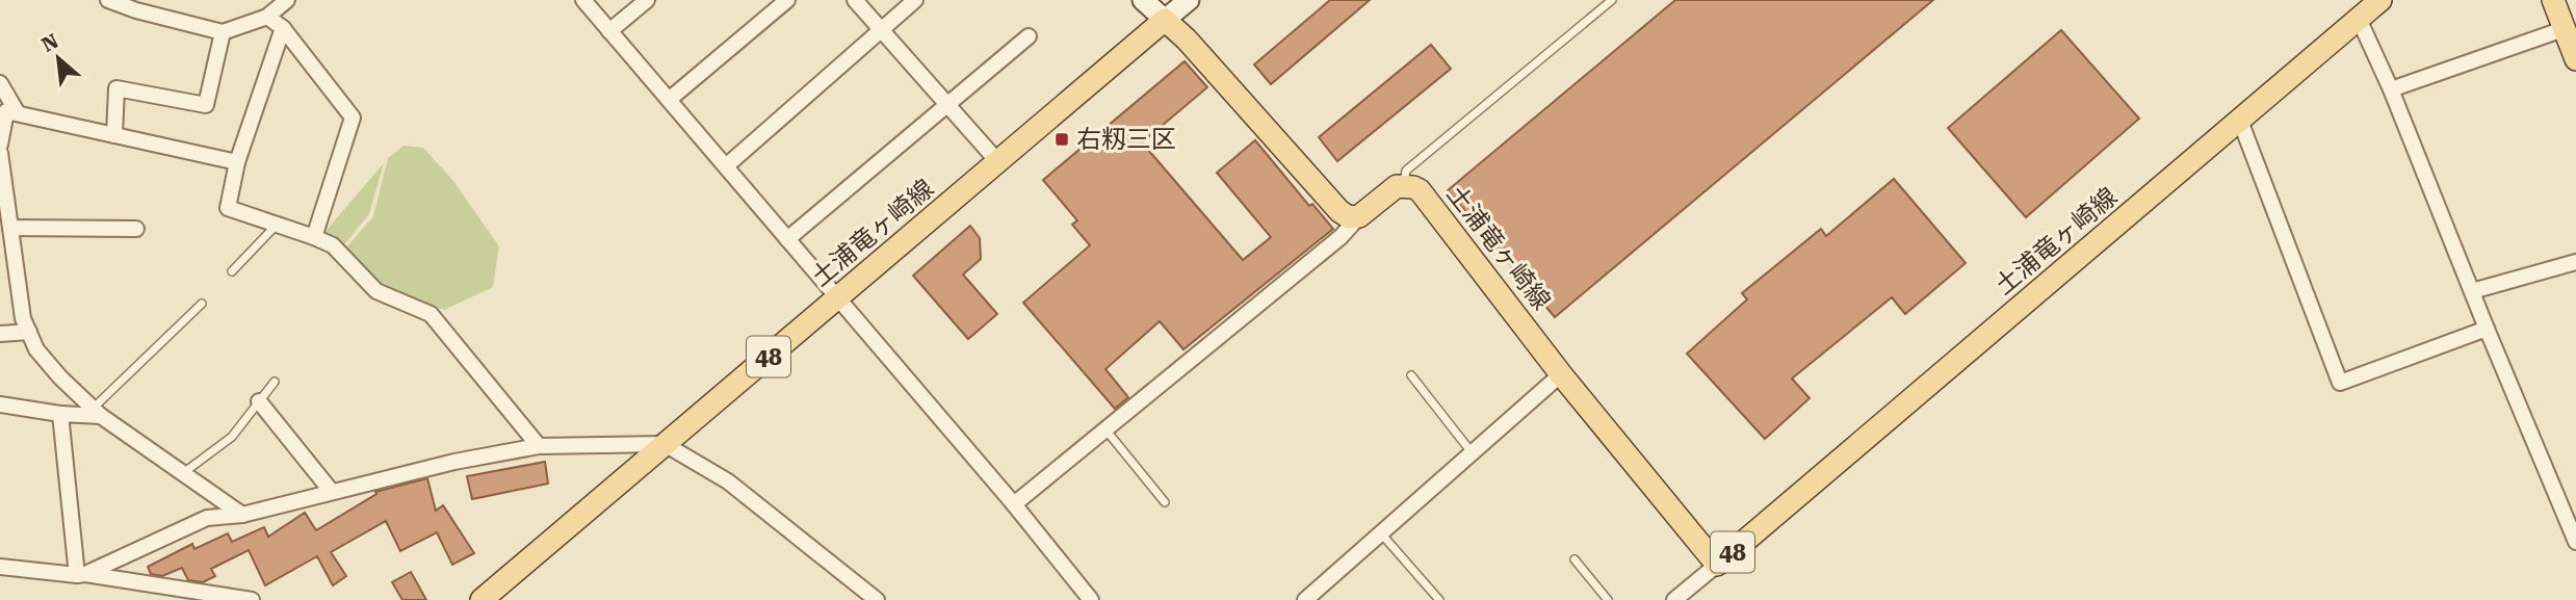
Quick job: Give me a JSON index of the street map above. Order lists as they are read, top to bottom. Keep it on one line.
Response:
{"streets":{"main road":["土浦竜ヶ崎線","48"]},"places":{"transit":["右籾三区"]},"north":"top left"}
